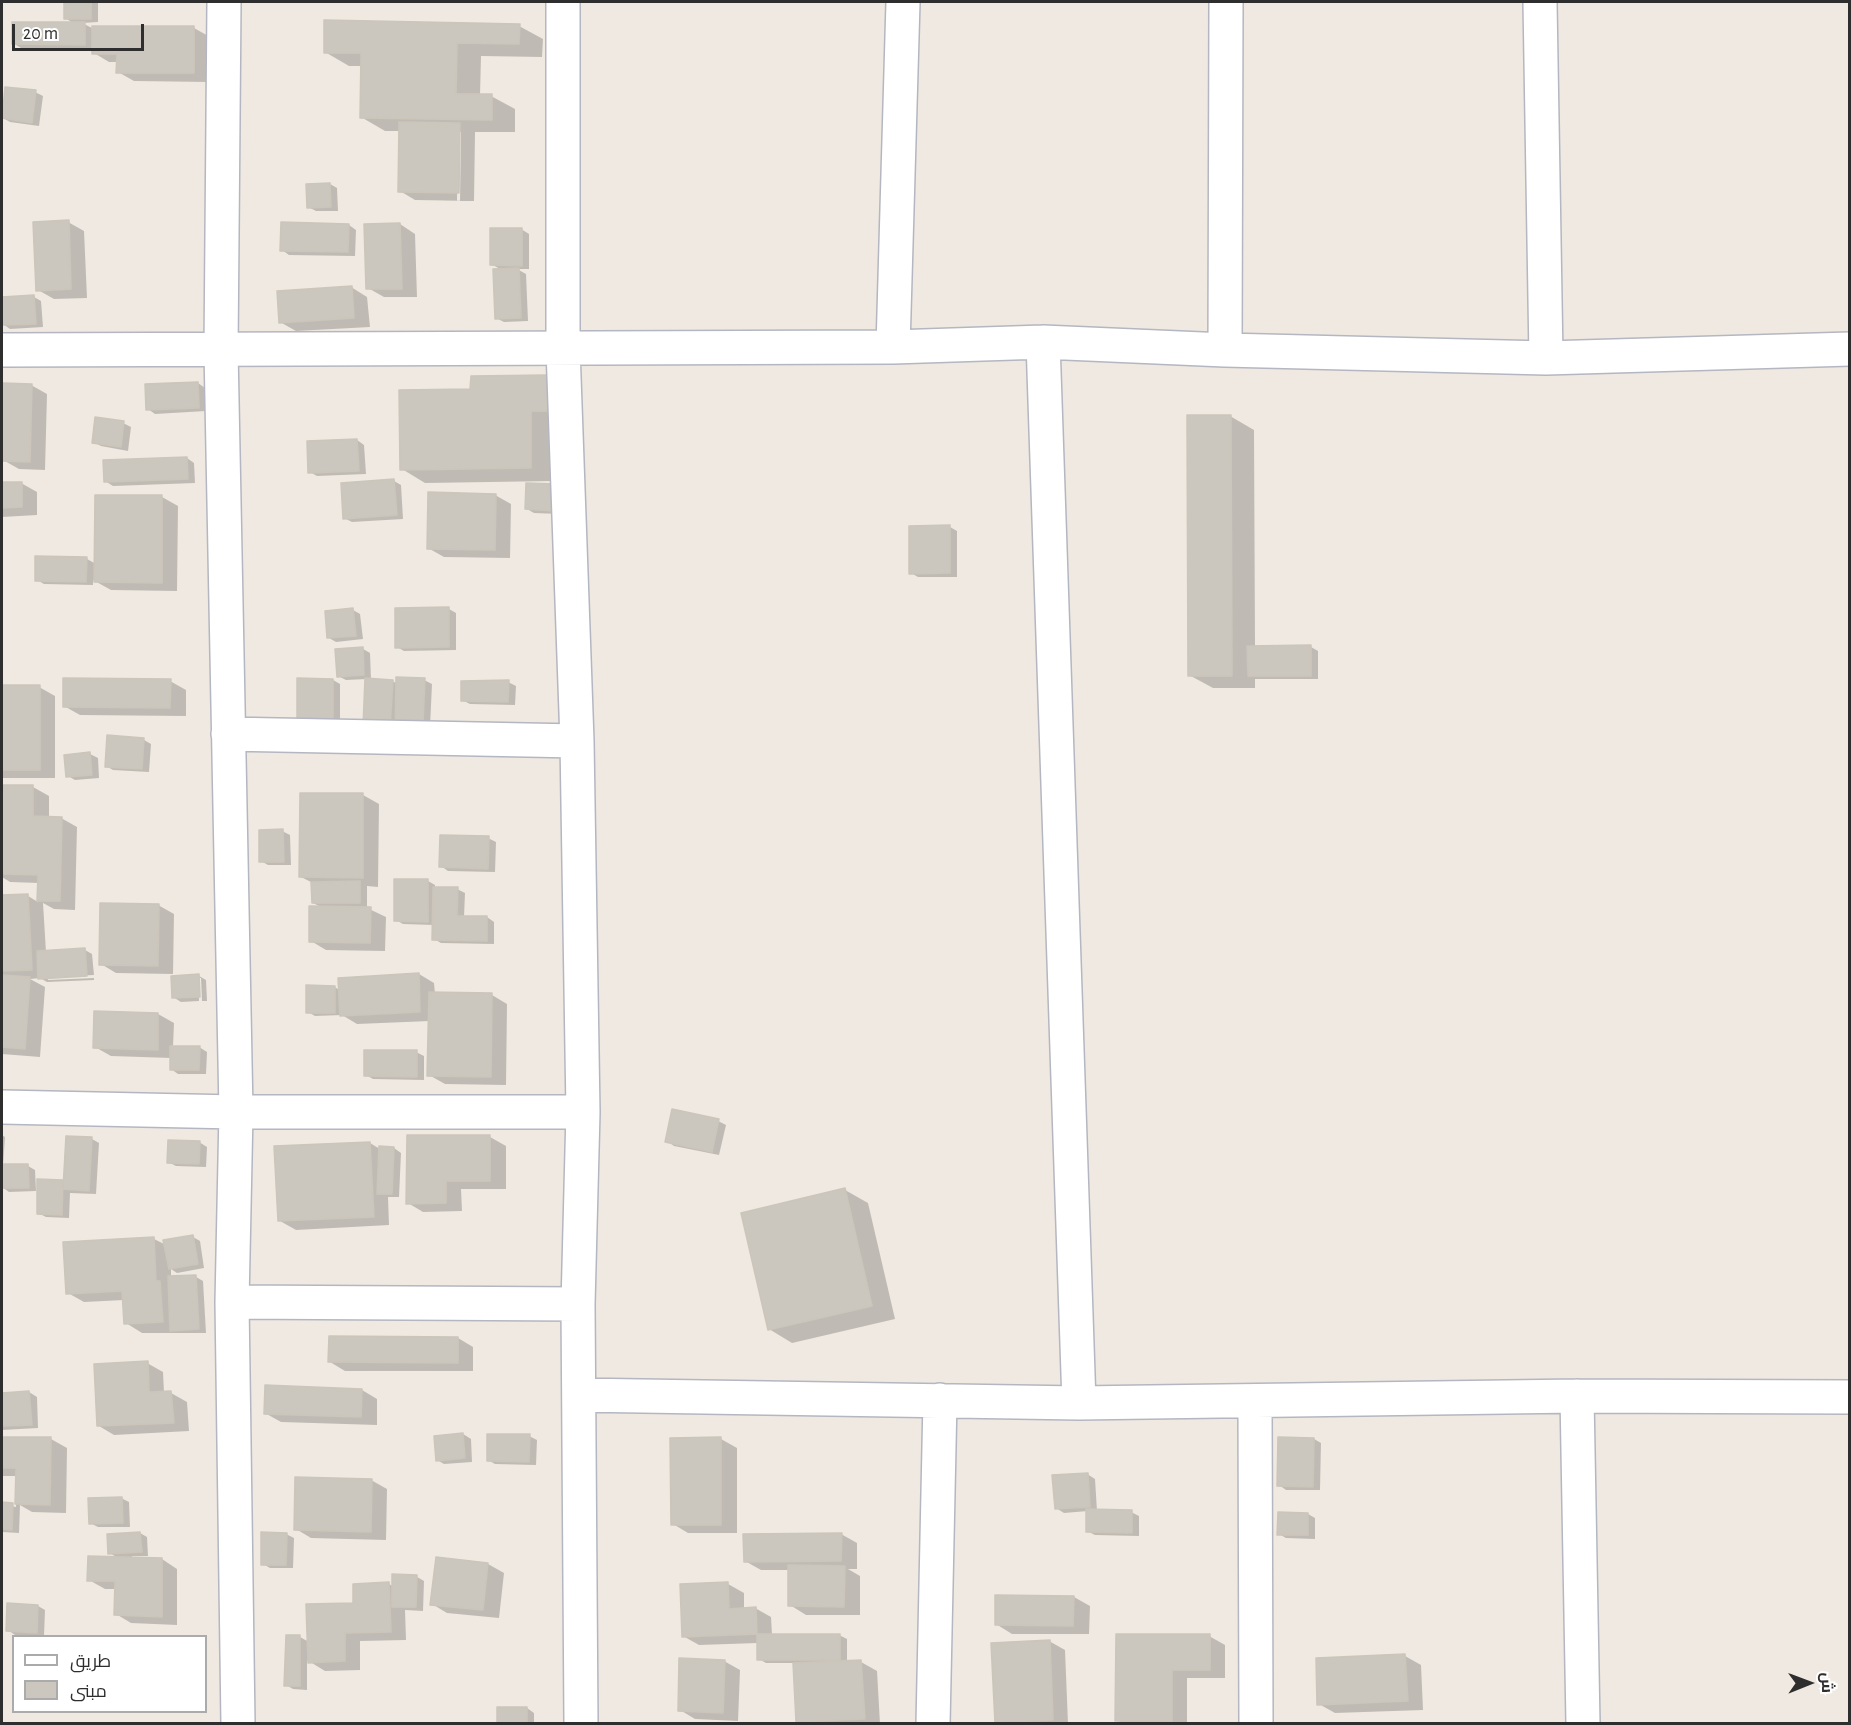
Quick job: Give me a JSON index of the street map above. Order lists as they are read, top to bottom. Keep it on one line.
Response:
{"legend":["طريق","مبنى"],"scale_bar":"20 m","north":"right"}
